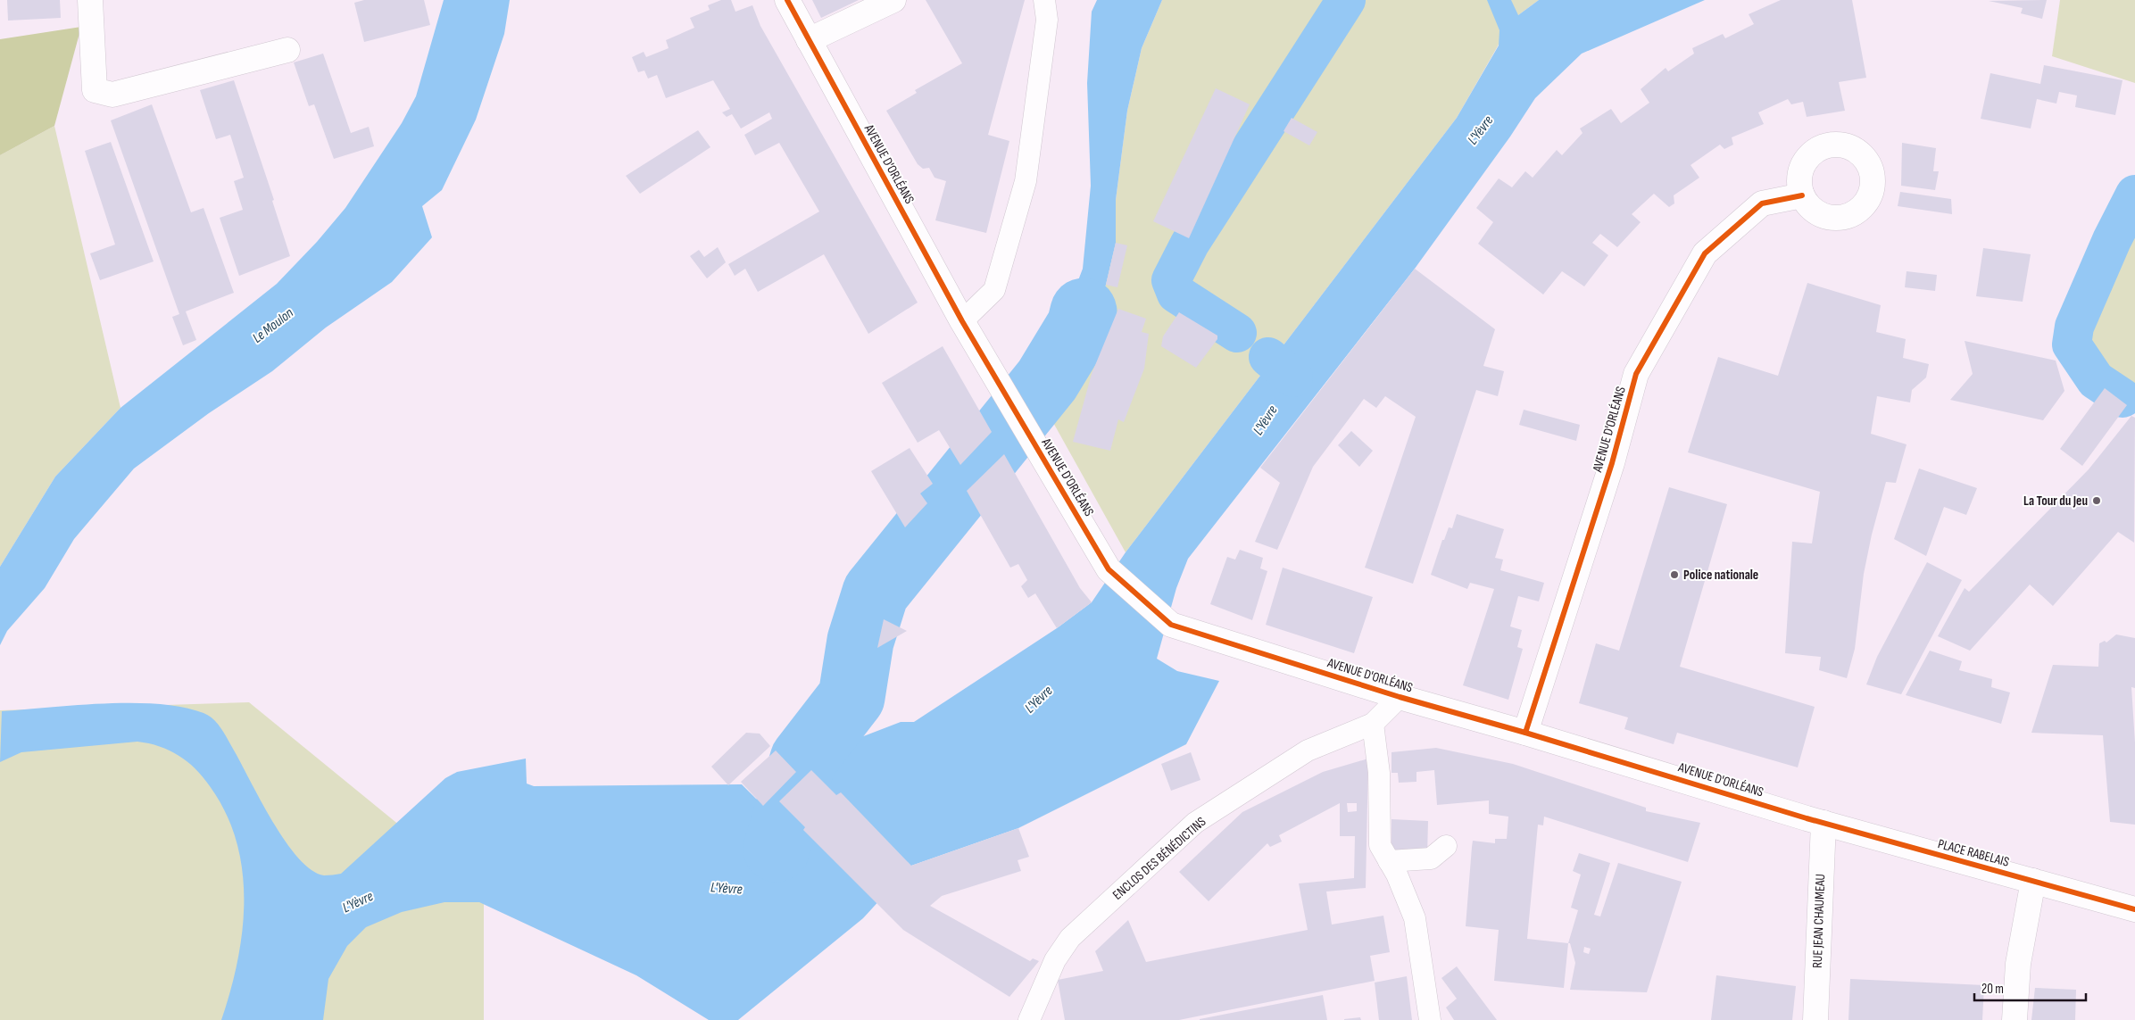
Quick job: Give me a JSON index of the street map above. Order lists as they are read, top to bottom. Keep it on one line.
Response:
{"streets":{"main road":["AVENUE D'ORLÉANS","PLACE RABELAIS","RUE JEAN CHAUMEAU"],"lane":["ENCLOS DES BÉNÉDICTINS"]},"crossings":[["AVENUE D'ORLÉANS","PLACE RABELAIS"],["AVENUE D'ORLÉANS","ENCLOS DES BÉNÉDICTINS"],["AVENUE D'ORLÉANS","RUE JEAN CHAUMEAU"],["PLACE RABELAIS","RUE JEAN CHAUMEAU"]],"water":["L'Yèvre","Le Moulon"],"places":["La Tour du Jeu","Police nationale"],"scale_bar":"20 m"}
